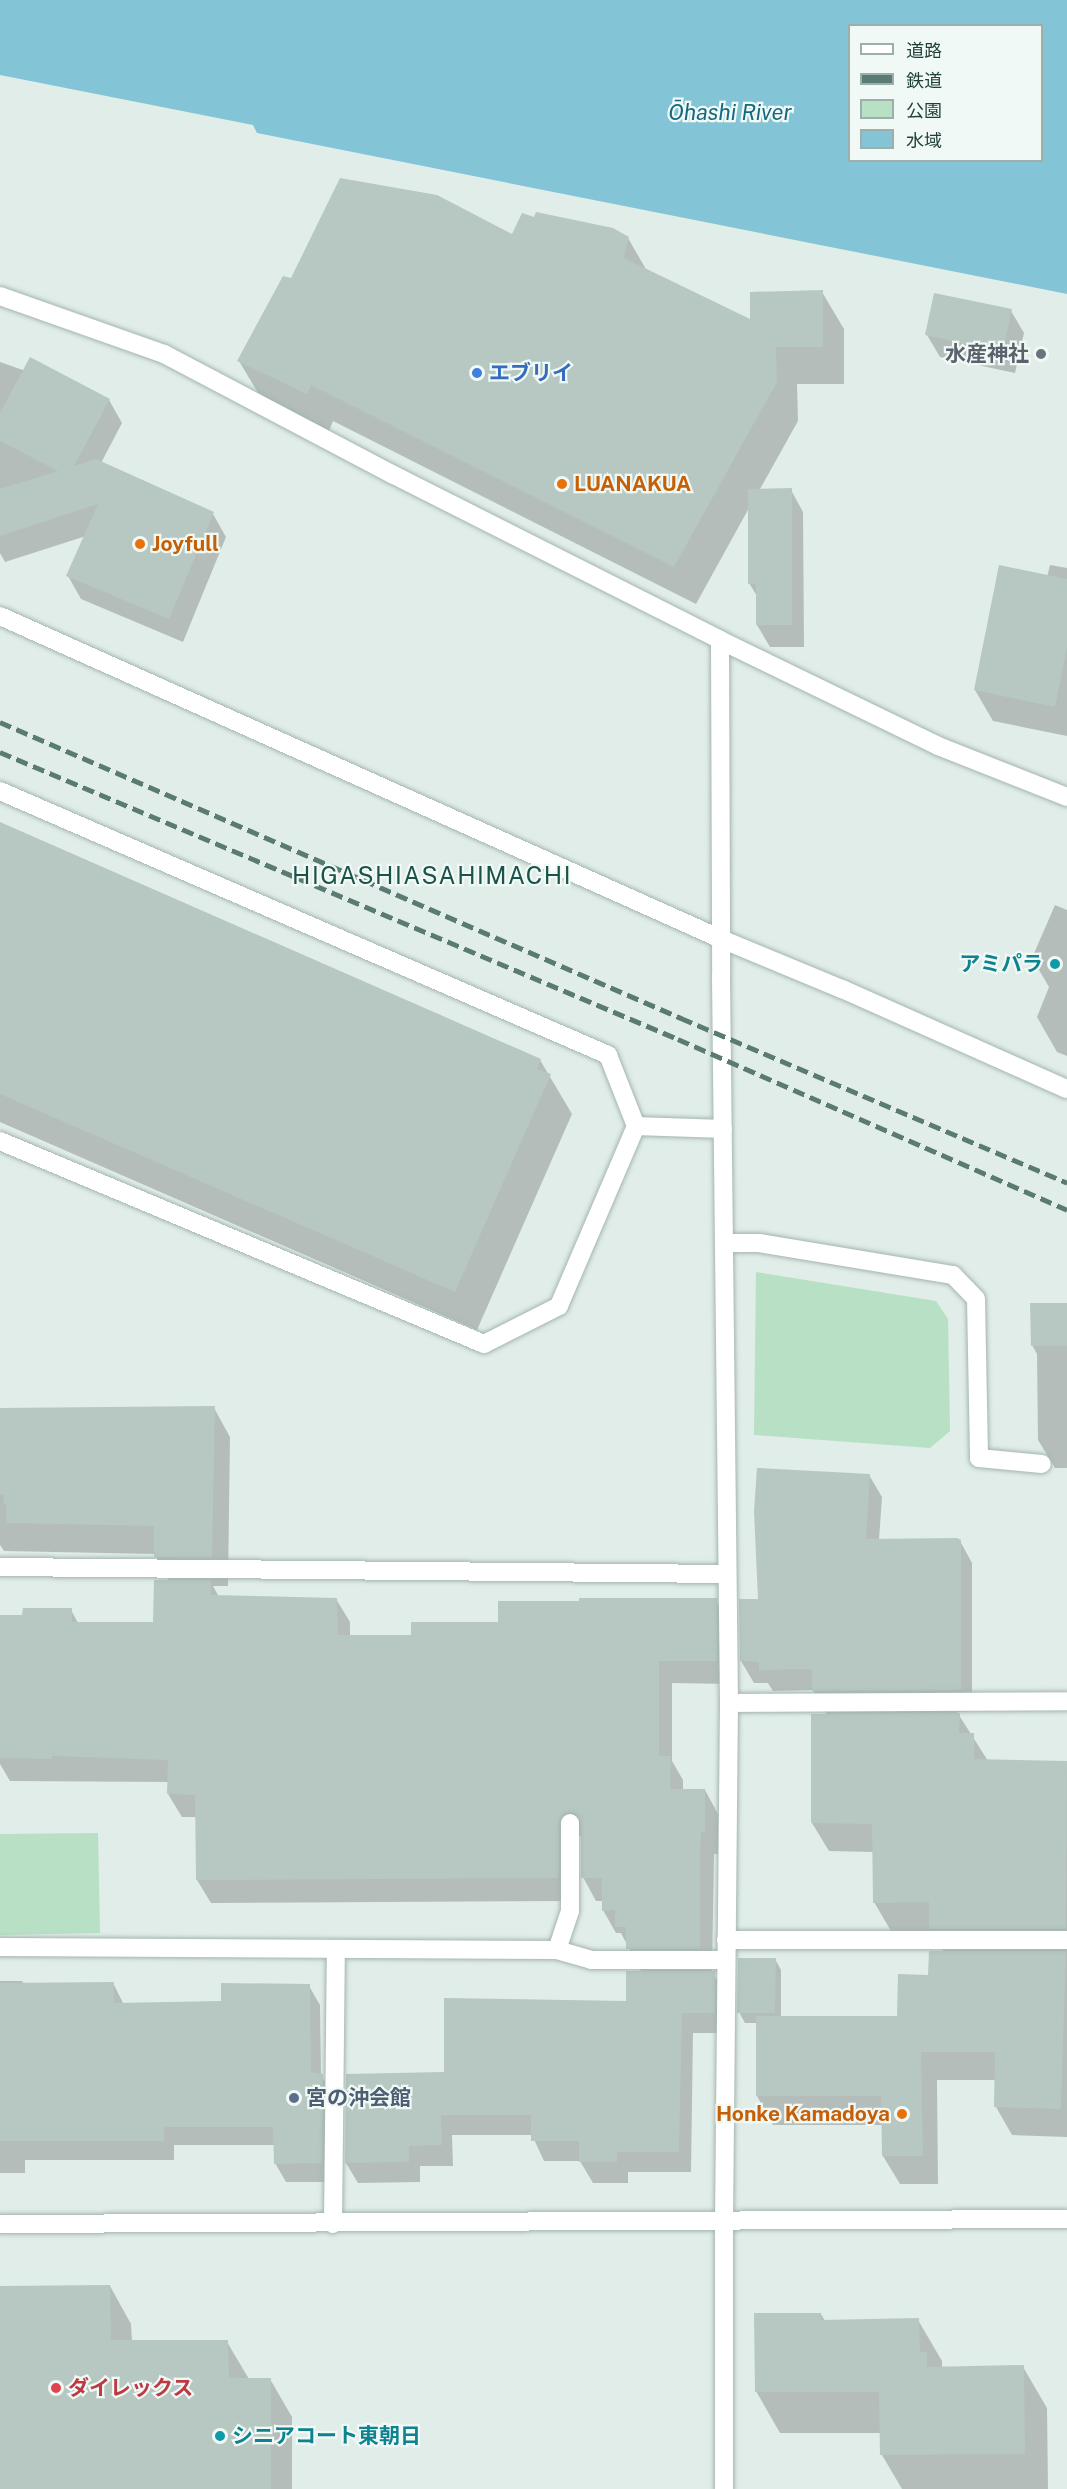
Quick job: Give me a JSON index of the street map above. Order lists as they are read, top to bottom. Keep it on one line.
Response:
{"districts":["HIGASHIASAHIMACHI"],"water":["Ōhashi River"],"places":["水産神社","エブリイ","LUANAKUA","Joyfull","アミパラ","宮の沖会館","Honke Kamadoya","ダイレックス","シニアコート東朝日"],"legend":["道路","鉄道","公園","水域"]}
